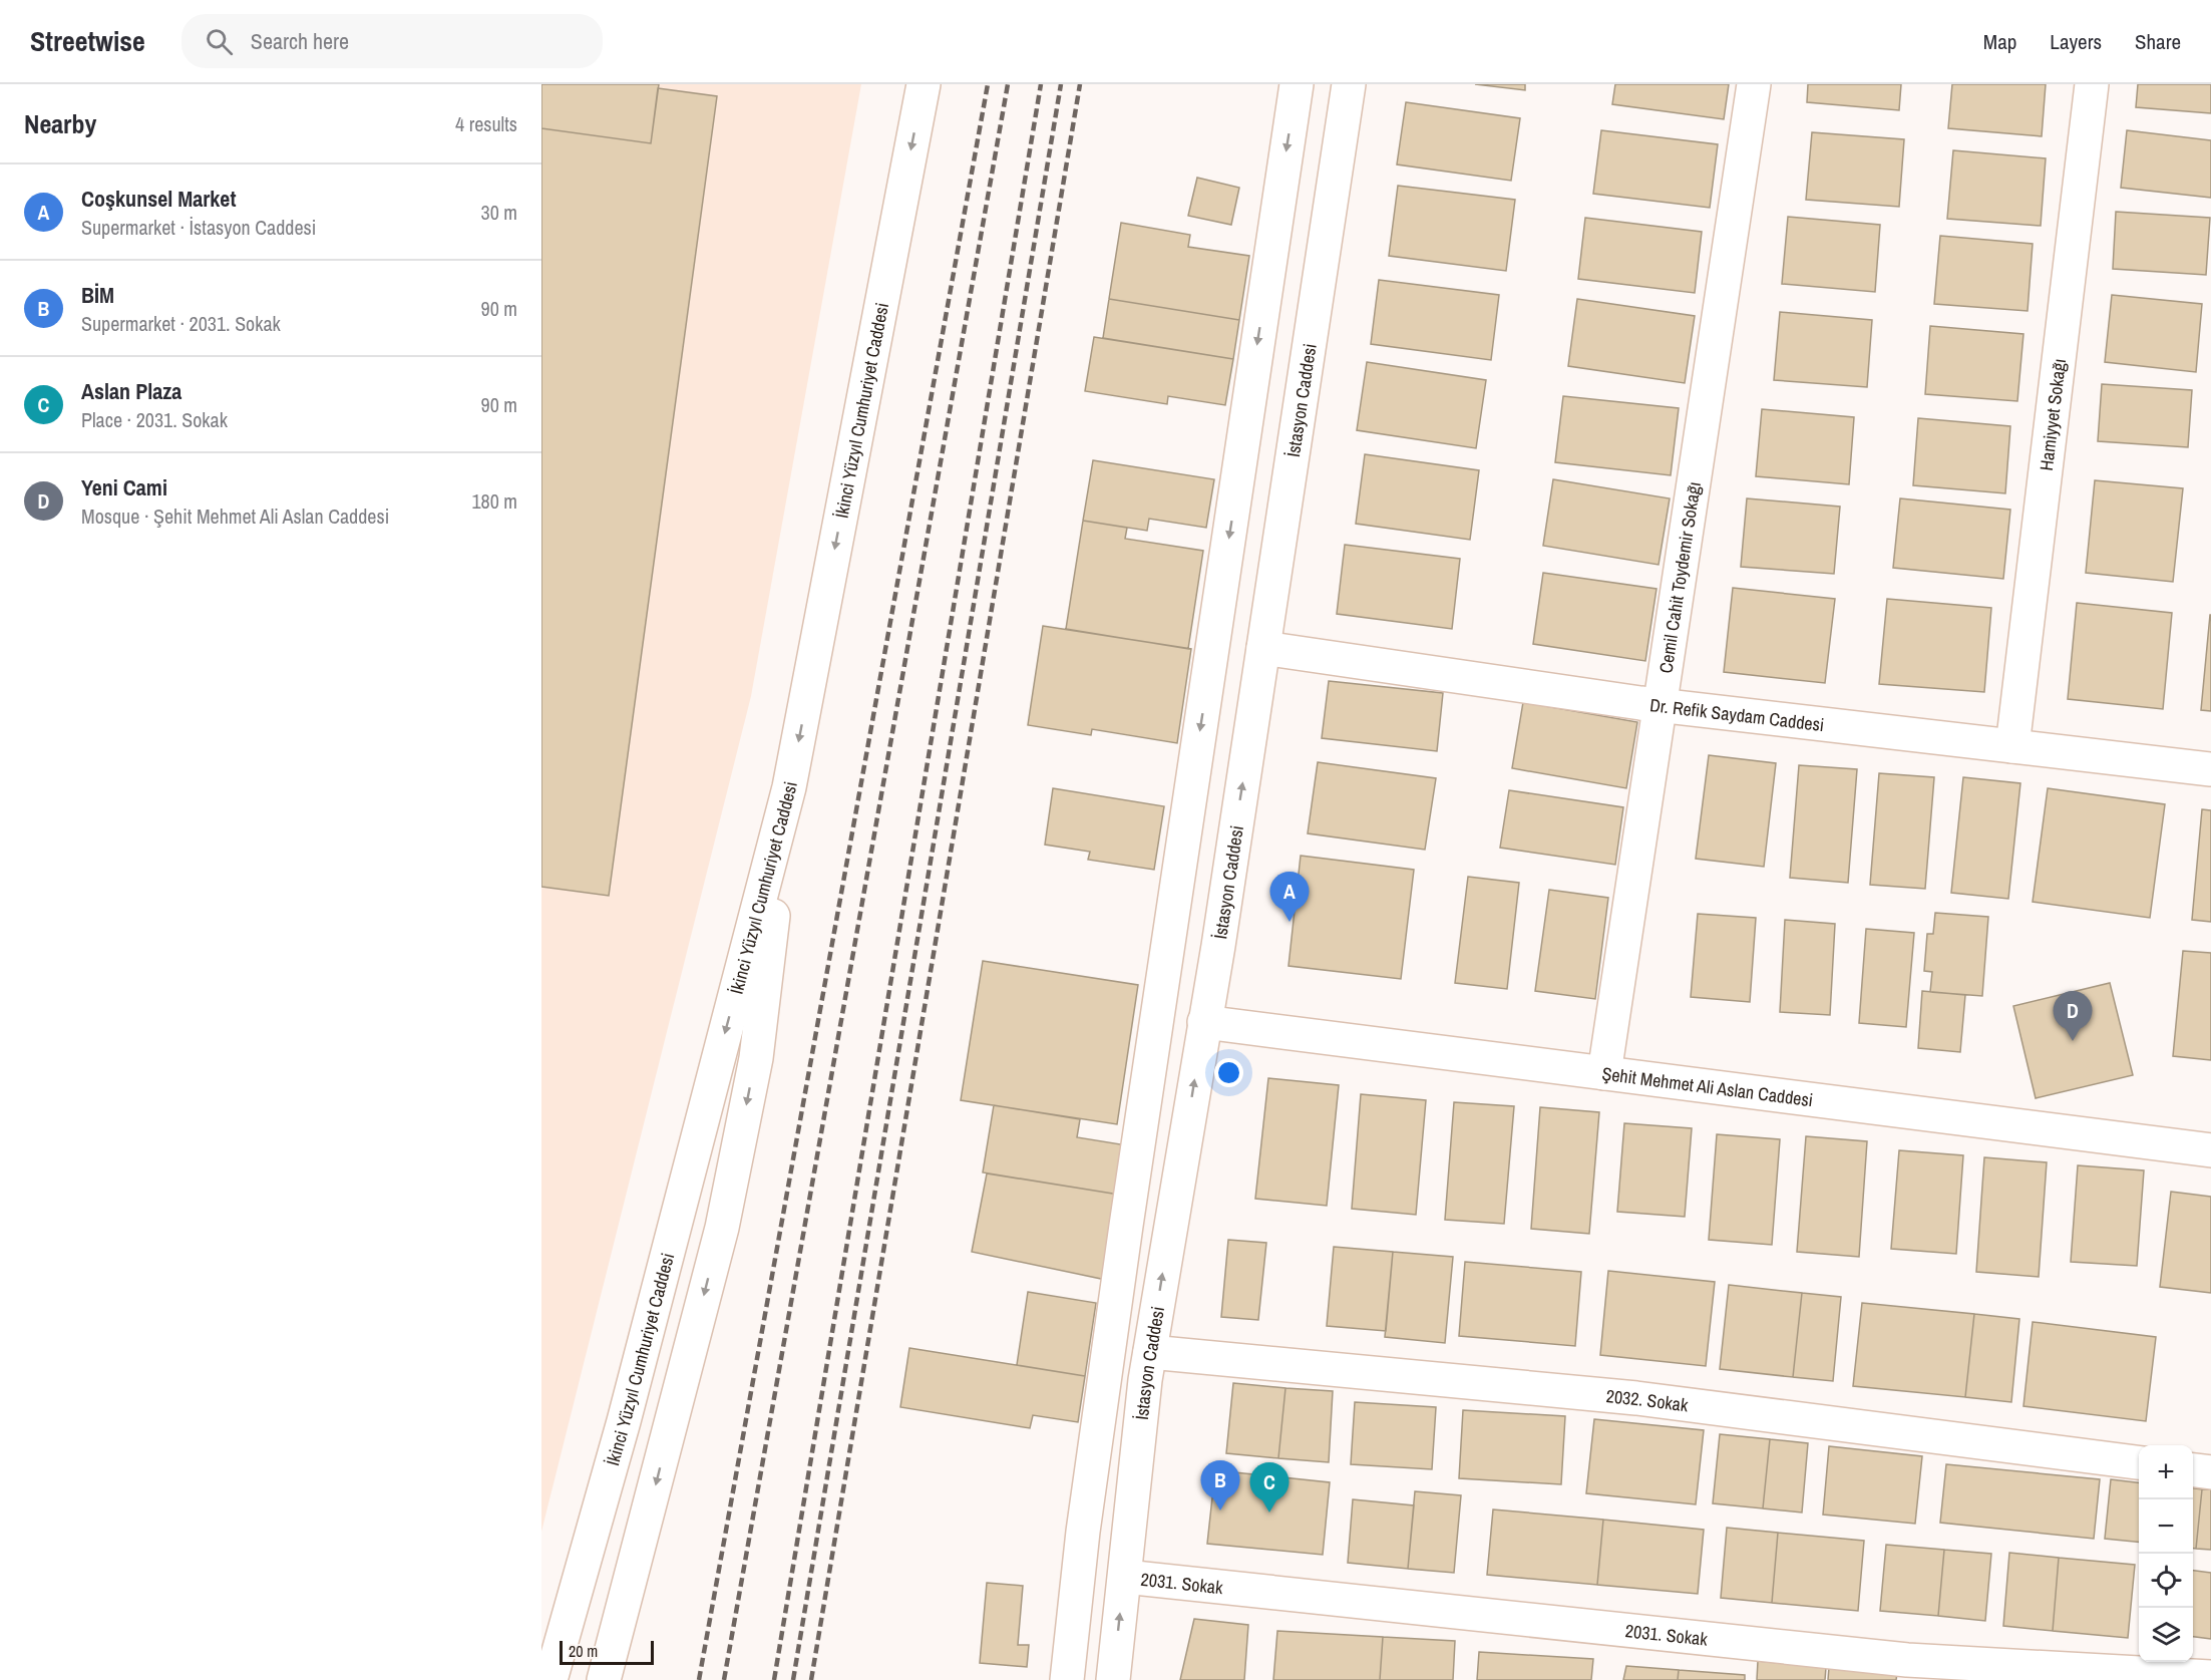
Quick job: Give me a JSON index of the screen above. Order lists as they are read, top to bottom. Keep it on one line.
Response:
{"streets":{"main road":["İstasyon Caddesi","İkinci Yüzyıl Cumhuriyet Caddesi","Hamiyyet Sokağı","Cemil Cahit Toydemir Sokağı","Dr. Refik Saydam Caddesi","Şehit Mehmet Ali Aslan Caddesi","2032. Sokak","2031. Sokak"]},"crossings":[["İstasyon Caddesi","Dr. Refik Saydam Caddesi"],["İstasyon Caddesi","Şehit Mehmet Ali Aslan Caddesi"],["İstasyon Caddesi","2032. Sokak"],["İstasyon Caddesi","2031. Sokak"],["Hamiyyet Sokağı","Dr. Refik Saydam Caddesi"],["Cemil Cahit Toydemir Sokağı","Dr. Refik Saydam Caddesi"],["Cemil Cahit Toydemir Sokağı","Şehit Mehmet Ali Aslan Caddesi"]],"scale_bar":"20 m","page":{"header":"Streetwise","search":"Search here","nav":["Map","Layers","Share"],"heading":["Nearby","4 results"],"list":[{"mark":"A","name":"Coşkunsel Market","note":"Supermarket · İstasyon Caddesi","value":"30 m"},{"mark":"B","name":"BİM","note":"Supermarket · 2031. Sokak","value":"90 m"},{"mark":"C","name":"Aslan Plaza","note":"Place · 2031. Sokak","value":"90 m"},{"mark":"D","name":"Yeni Cami","note":"Mosque · Şehit Mehmet Ali Aslan Caddesi","value":"180 m"}],"pins":["A","D","B","C"],"map_buttons":["+","−"],"scale":"20 m"}}
